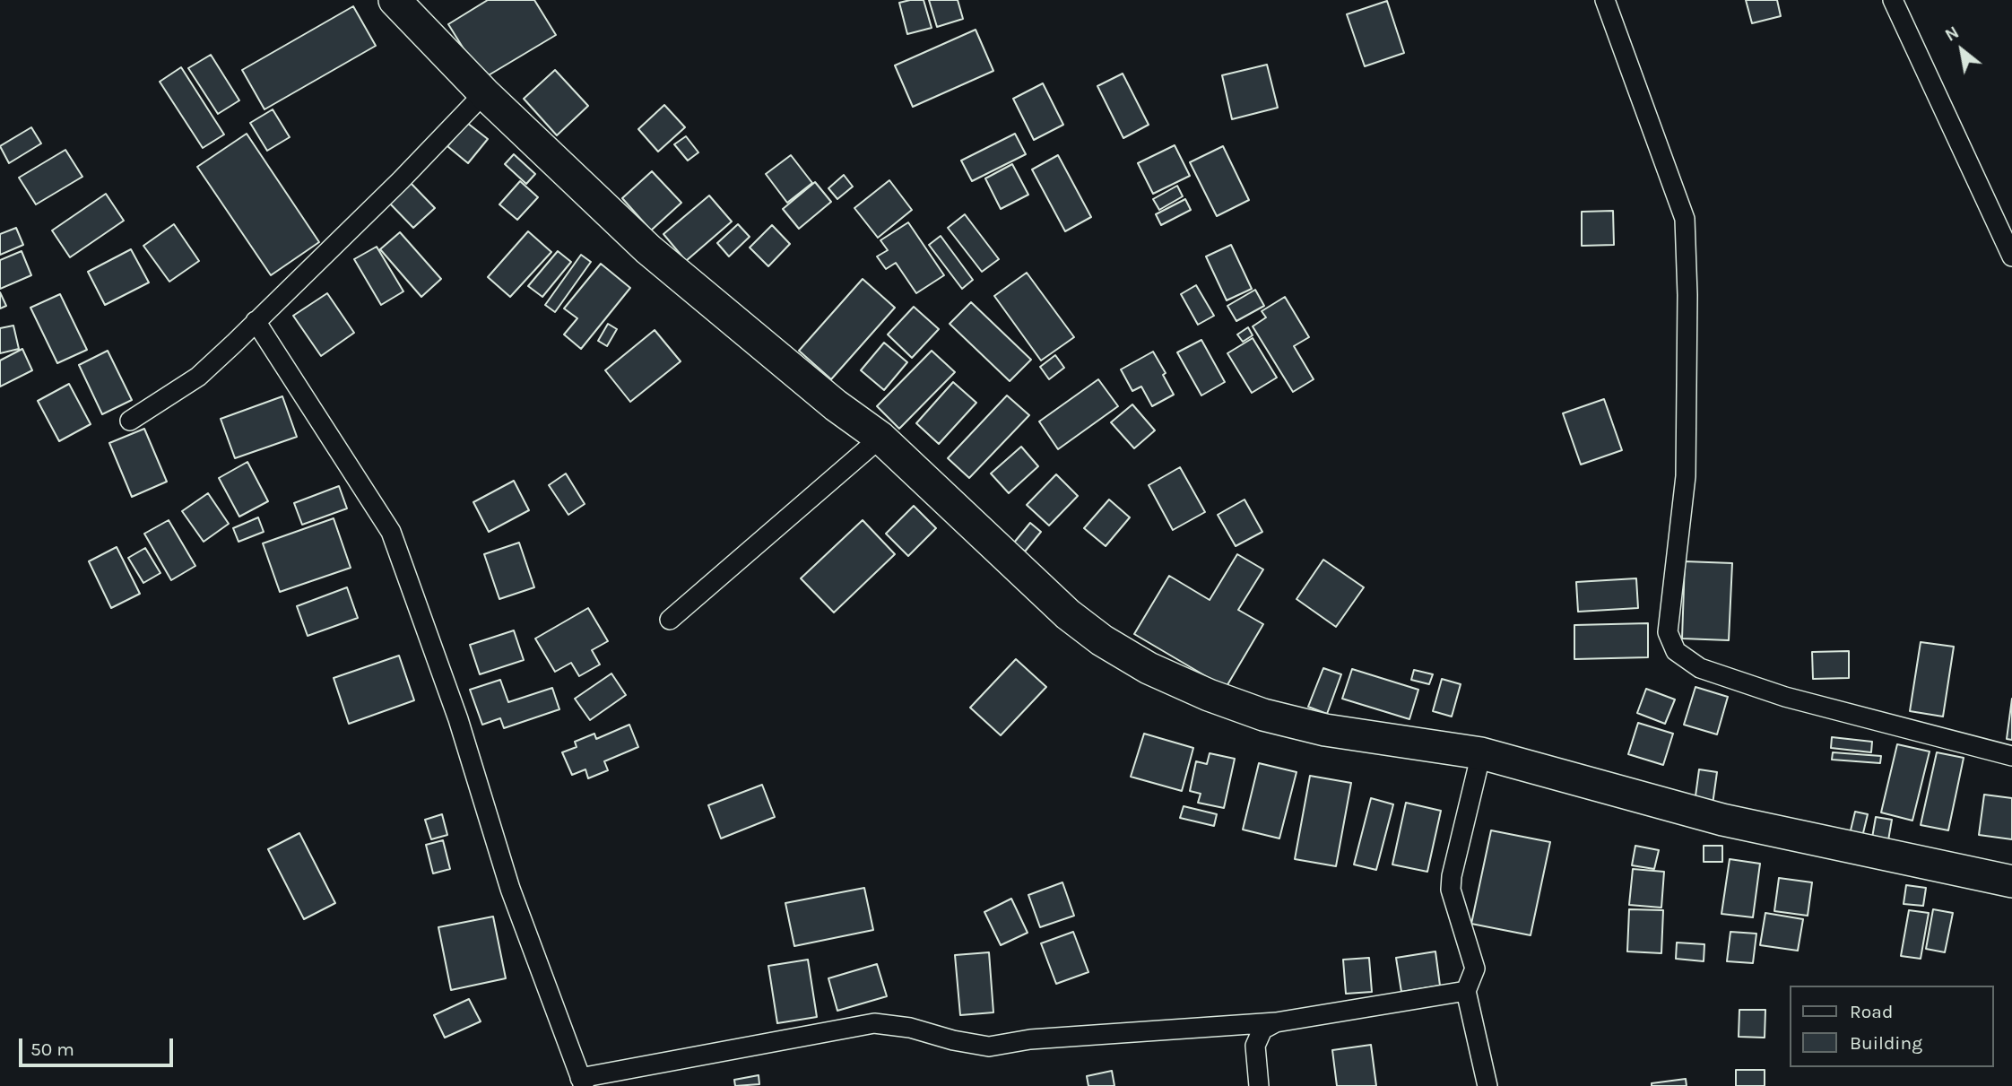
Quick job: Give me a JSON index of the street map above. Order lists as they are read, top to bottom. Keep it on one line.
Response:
{"legend":["Road","Building"],"scale_bar":"50 m","north":"top left"}
